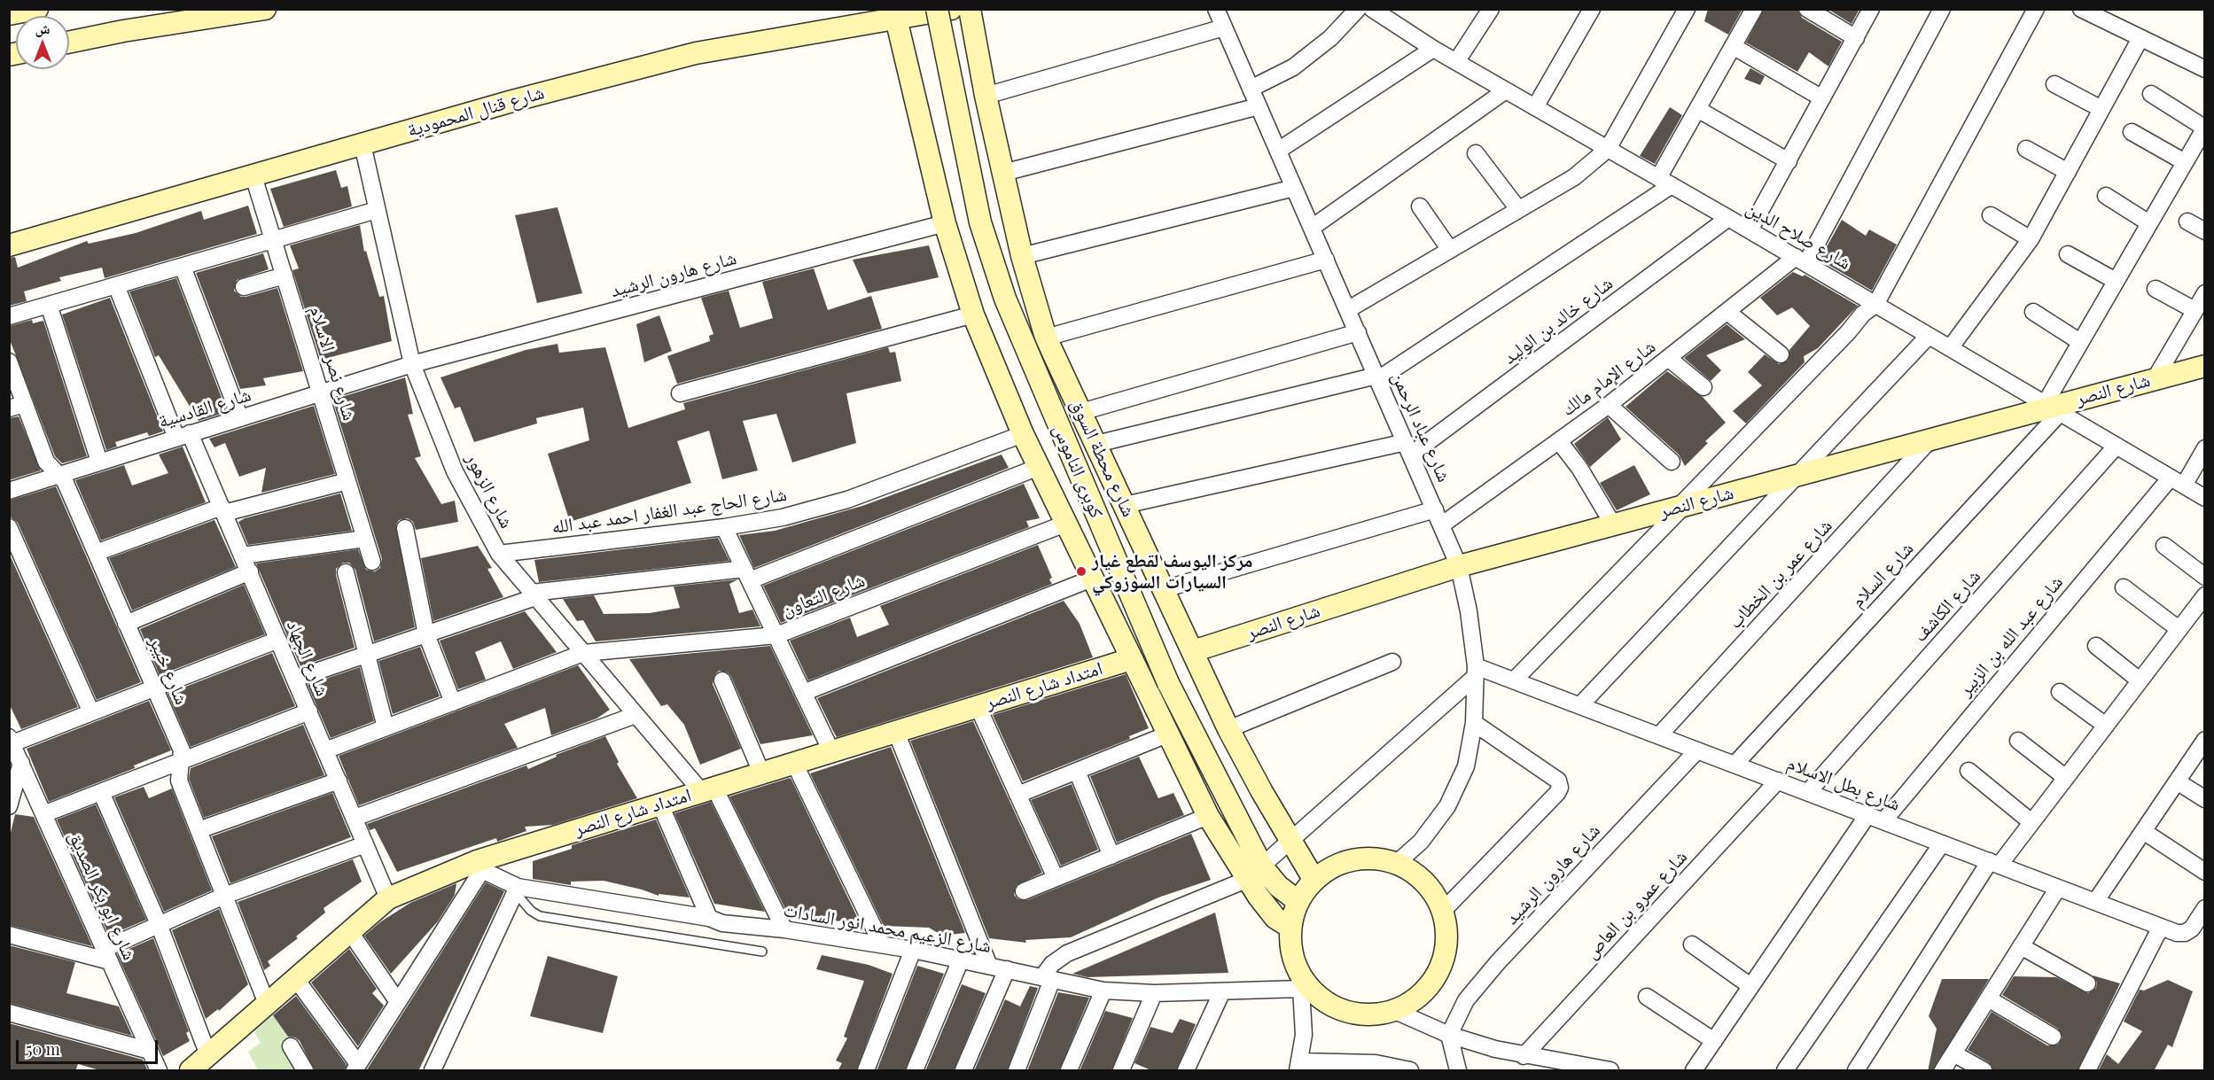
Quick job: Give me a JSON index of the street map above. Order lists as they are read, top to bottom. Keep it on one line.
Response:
{"streets":{"street":["شارع قنال المحمودية","شارع صلاح الدين","شارع هارون الرشيد","شارع خالد بن الوليد","شارع نصر الاسلام","شارع الإمام مالك","شارع النصر","شارع القادسية","شارع عباد الرحمن","شارع محطة السوق","كوبرى الناموس","شارع الزهور","شارع الحاج عبد الغفار احمد عبد الله","شارع عمر بن الخطاب","شارع السلام","شارع التعاون","شارع الكاشف","شارع عبد الله بن الزبير","شارع الجهاد","شارع خيبر","امتداد شارع النصر","شارع بطل الاسلام","شارع ابو بكر الصديق","شارع عمرو بن العاص","شارع الزعيم محمد انور السادات"]},"crossings":[["شارع قنال المحمودية","شارع نصر الاسلام"],["شارع قنال المحمودية","شارع الزهور"],["شارع صلاح الدين","شارع خالد بن الوليد"],["شارع صلاح الدين","شارع الإمام مالك"],["شارع صلاح الدين","شارع النصر"],["شارع صلاح الدين","شارع السلام"],["شارع صلاح الدين","شارع الكاشف"],["شارع صلاح الدين","شارع عبد الله بن الزبير"],["شارع هارون الرشيد","شارع القادسية"],["شارع هارون الرشيد","شارع الزهور"],["شارع هارون الرشيد","شارع بطل الاسلام"],["شارع خالد بن الوليد","شارع عباد الرحمن"],["شارع نصر الاسلام","شارع القادسية"],["شارع الإمام مالك","شارع عباد الرحمن"],["شارع النصر","شارع عباد الرحمن"],["شارع النصر","شارع محطة السوق"],["شارع النصر","شارع عمر بن الخطاب"],["شارع النصر","شارع السلام"],["شارع القادسية","شارع الزهور"],["شارع القادسية","شارع الجهاد"],["شارع القادسية","شارع خيبر"],["شارع عباد الرحمن","شارع محطة السوق"],["شارع عباد الرحمن","كوبرى الناموس"],["شارع عباد الرحمن","شارع بطل الاسلام"],["شارع عباد الرحمن","شارع الزعيم محمد انور السادات"],["شارع محطة السوق","كوبرى الناموس"],["شارع محطة السوق","شارع الزعيم محمد انور السادات"],["كوبرى الناموس","شارع الزعيم محمد انور السادات"],["شارع الزهور","شارع الحاج عبد الغفار احمد عبد الله"],["شارع الزهور","شارع التعاون"],["شارع الزهور","امتداد شارع النصر"],["شارع الزهور","شارع الزعيم محمد انور السادات"],["شارع عمر بن الخطاب","شارع بطل الاسلام"],["شارع السلام","شارع بطل الاسلام"],["شارع التعاون","شارع الجهاد"],["شارع الكاشف","شارع بطل الاسلام"],["شارع عبد الله بن الزبير","شارع بطل الاسلام"],["شارع الجهاد","امتداد شارع النصر"],["شارع خيبر","امتداد شارع النصر"],["امتداد شارع النصر","شارع الزعيم محمد انور السادات"],["شارع بطل الاسلام","شارع عمرو بن العاص"]],"places":["مركز اليوسف لقطع غيار السيارات السوزوكي"],"scale_bar":"50 m","north":"top"}
